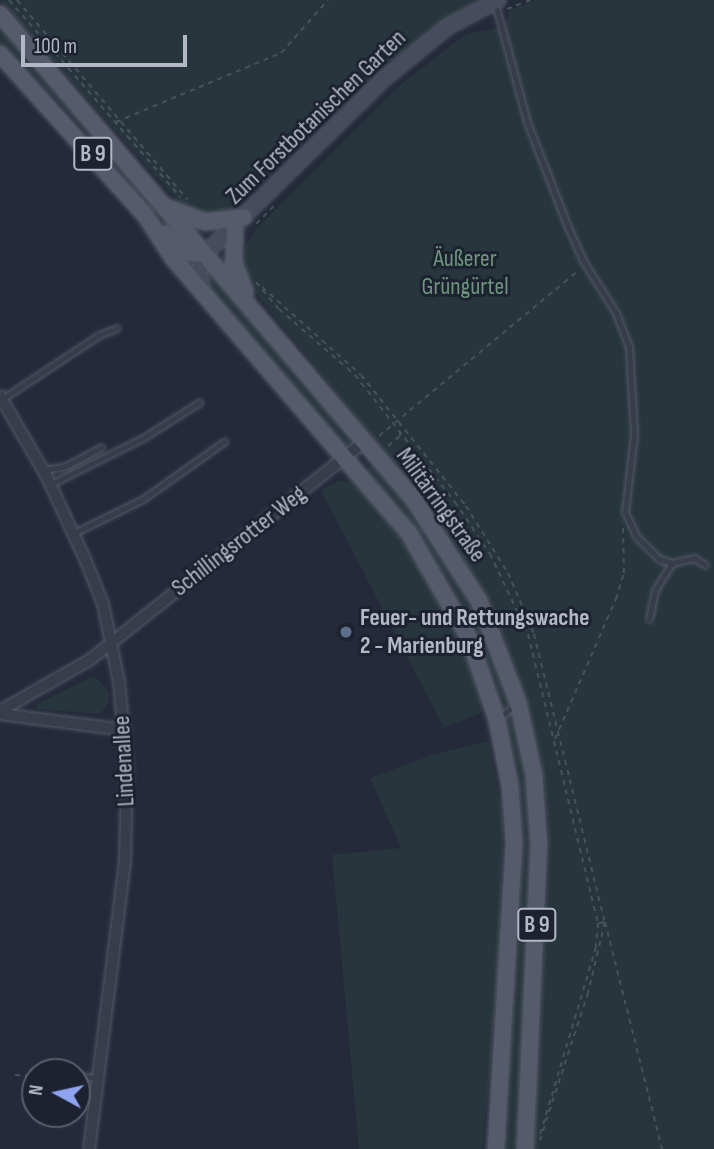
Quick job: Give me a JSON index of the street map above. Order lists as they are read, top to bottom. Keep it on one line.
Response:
{"streets":{"main road":["Zum Forstbotanischen Garten","B 9","Militärringstraße"],"street":["Schillingsrotter Weg","Lindenallee"]},"crossings":[["Zum Forstbotanischen Garten","B 9"],["Zum Forstbotanischen Garten","Militärringstraße"],["B 9","Militärringstraße"],["Militärringstraße","Schillingsrotter Weg"],["Schillingsrotter Weg","Lindenallee"]],"parks":["Äußerer Grüngürtel"],"places":["Feuer- und Rettungswache 2 - Marienburg"],"scale_bar":"100 m","north":"left"}
